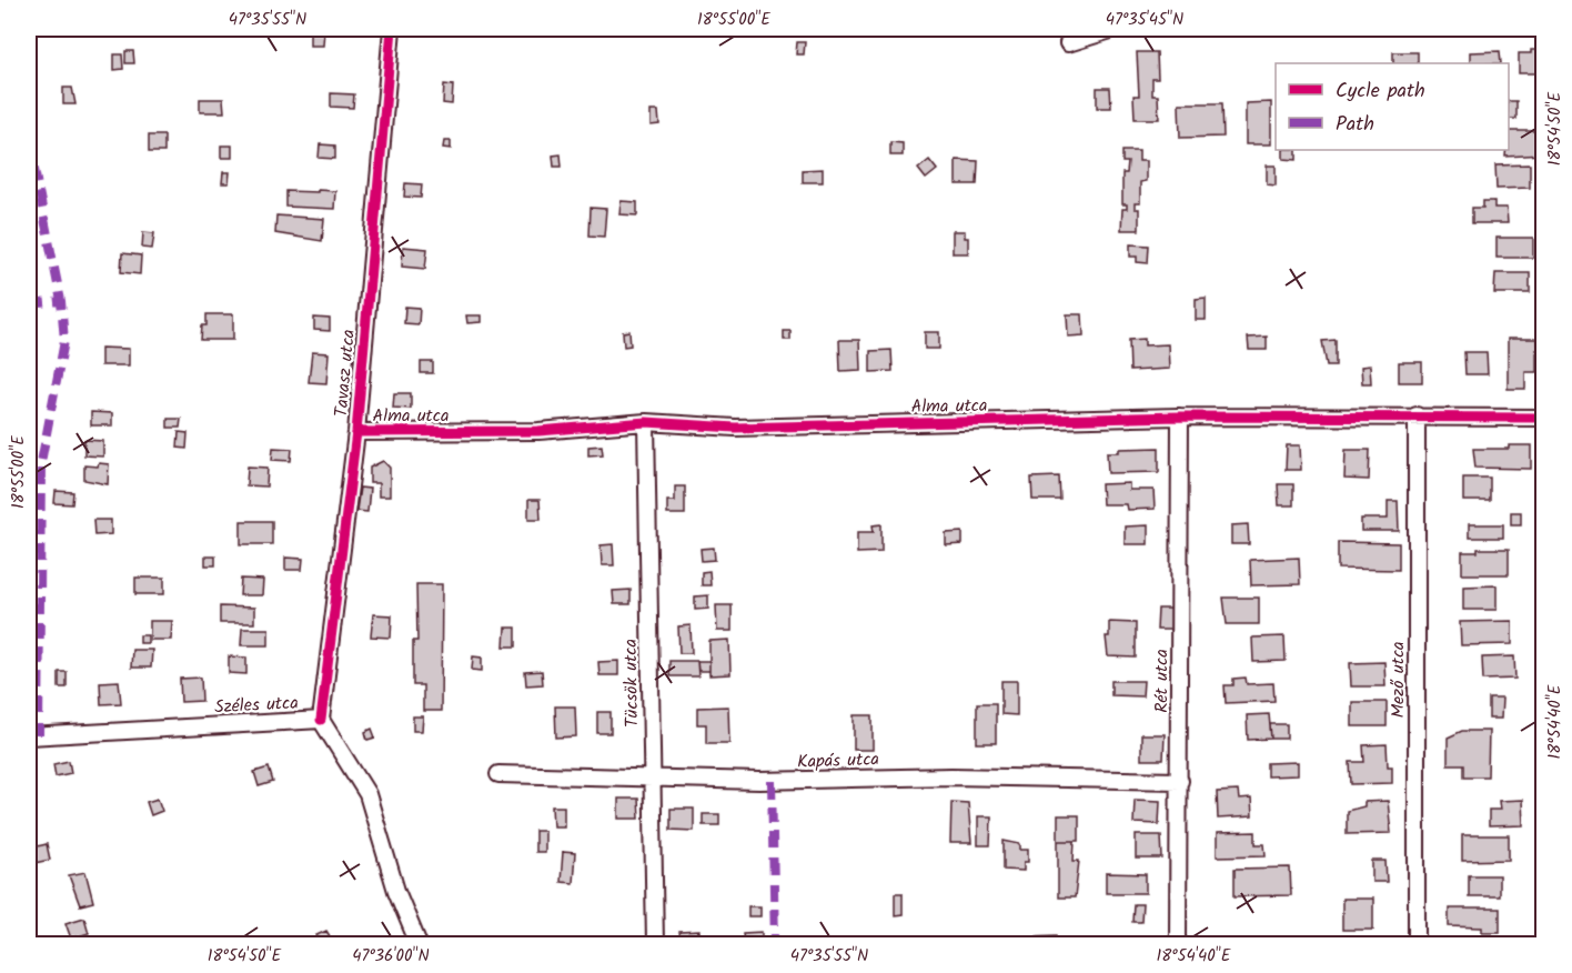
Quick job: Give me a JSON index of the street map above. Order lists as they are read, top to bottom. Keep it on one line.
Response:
{"streets":{"street":["Tavasz utca","Alma utca","Mező utca","Rét utca","Tücsök utca","Széles utca","Kapás utca"]},"crossings":[["Tavasz utca","Alma utca"],["Tavasz utca","Széles utca"],["Alma utca","Mező utca"],["Alma utca","Rét utca"],["Alma utca","Tücsök utca"],["Rét utca","Kapás utca"],["Tücsök utca","Kapás utca"]],"legend":["Cycle path","Path"],"coordinates":["47°35'55\"N","18°55'00\"E","47°35'45\"N","18°54'50\"E","18°54'40\"E","47°36'00\"N"]}
